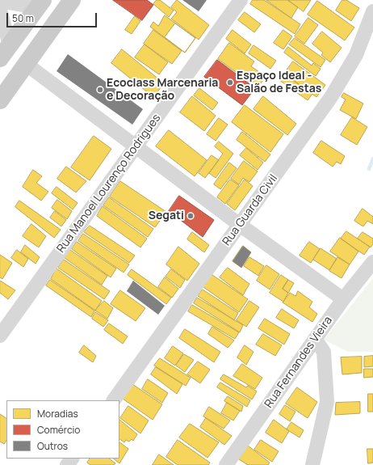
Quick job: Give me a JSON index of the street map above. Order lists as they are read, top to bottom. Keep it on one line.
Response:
{"streets":{"street":["Rua Manoel Lourenço Rodrigues","Rua Guarda Civil","Rua Fernandes Vieira"]},"places":["Espaço Ideal - Salão de Festas","Ecoclass Marcenaria e Decoração","Segati"],"legend":["Moradias","Comércio","Outros"],"scale_bar":"50 m"}
